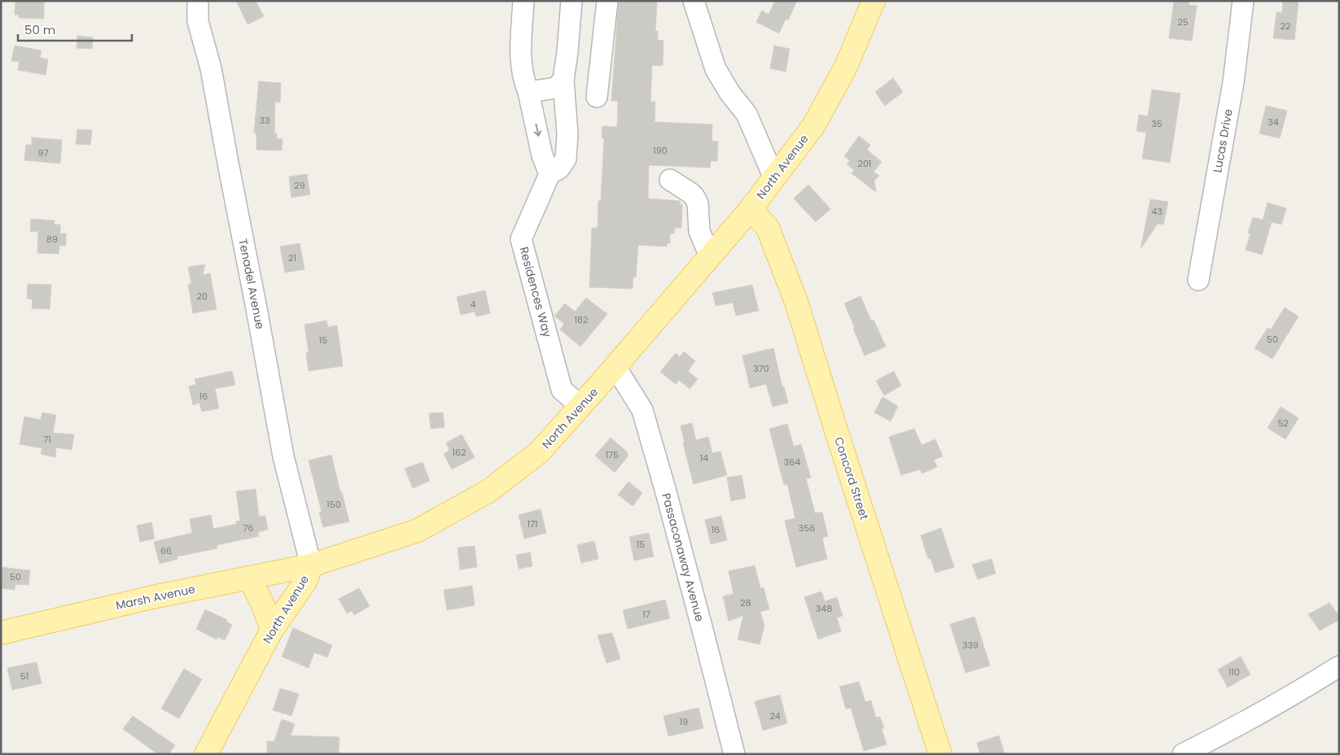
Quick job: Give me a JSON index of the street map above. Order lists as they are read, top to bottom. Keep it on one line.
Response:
{"streets":{"main road":["North Avenue","Concord Street","Marsh Avenue"],"street":["Lucas Drive","Tenadel Avenue","Residences Way","Passaconaway Avenue"]},"crossings":[["North Avenue","Tenadel Avenue"],["North Avenue","Residences Way"],["North Avenue","Concord Street"],["North Avenue","Passaconaway Avenue"],["North Avenue","Marsh Avenue"],["Tenadel Avenue","Marsh Avenue"]],"house_numbers":["25","22","33","34","35","190","97","201","29","43","89","21","20","4","182","50","15","370","16","52","71","162","175","14","364","150","171","76","356","16","15","66","50","28","348","17","339","110","51","24","19"],"scale_bar":"50 m"}
